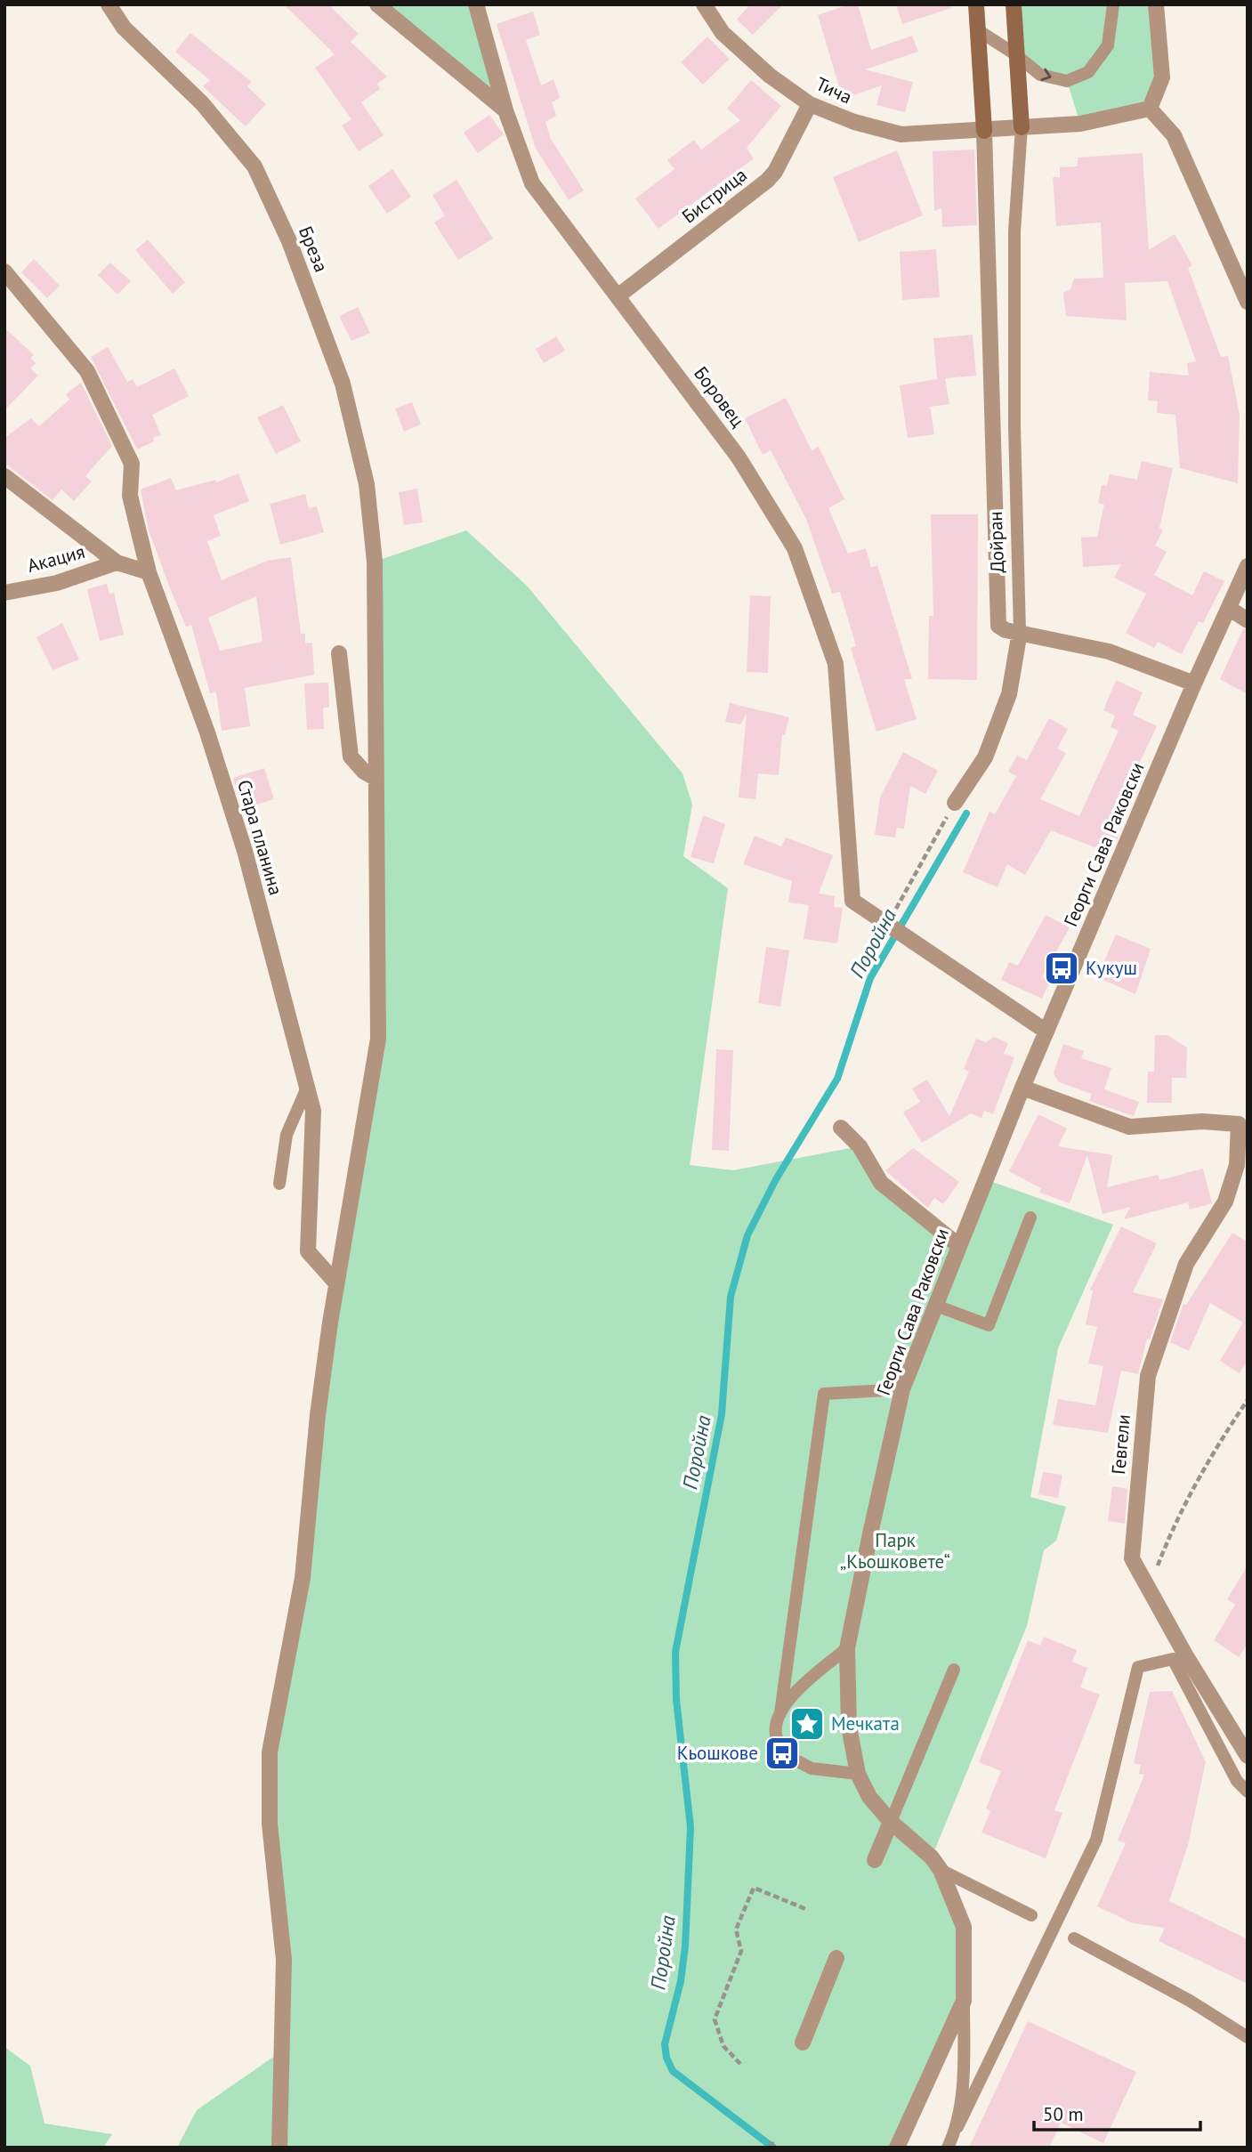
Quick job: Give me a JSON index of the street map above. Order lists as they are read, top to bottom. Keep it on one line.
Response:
{"streets":{"street":["Тича","Бистрица","Бреза","Боровец","Дойран","Акация","Стара планина","Георги Сава Раковски","Гевгели"]},"crossings":[["Тича","Бистрица"],["Тича","Дойран"],["Бистрица","Боровец"],["Бреза","Стара планина"]],"water":["Поройна"],"parks":["Парк „Кьошковете“"],"places":{"bus stop":["Кукуш","Кьошкове"],"place":["Мечката"]},"scale_bar":"50 m"}
